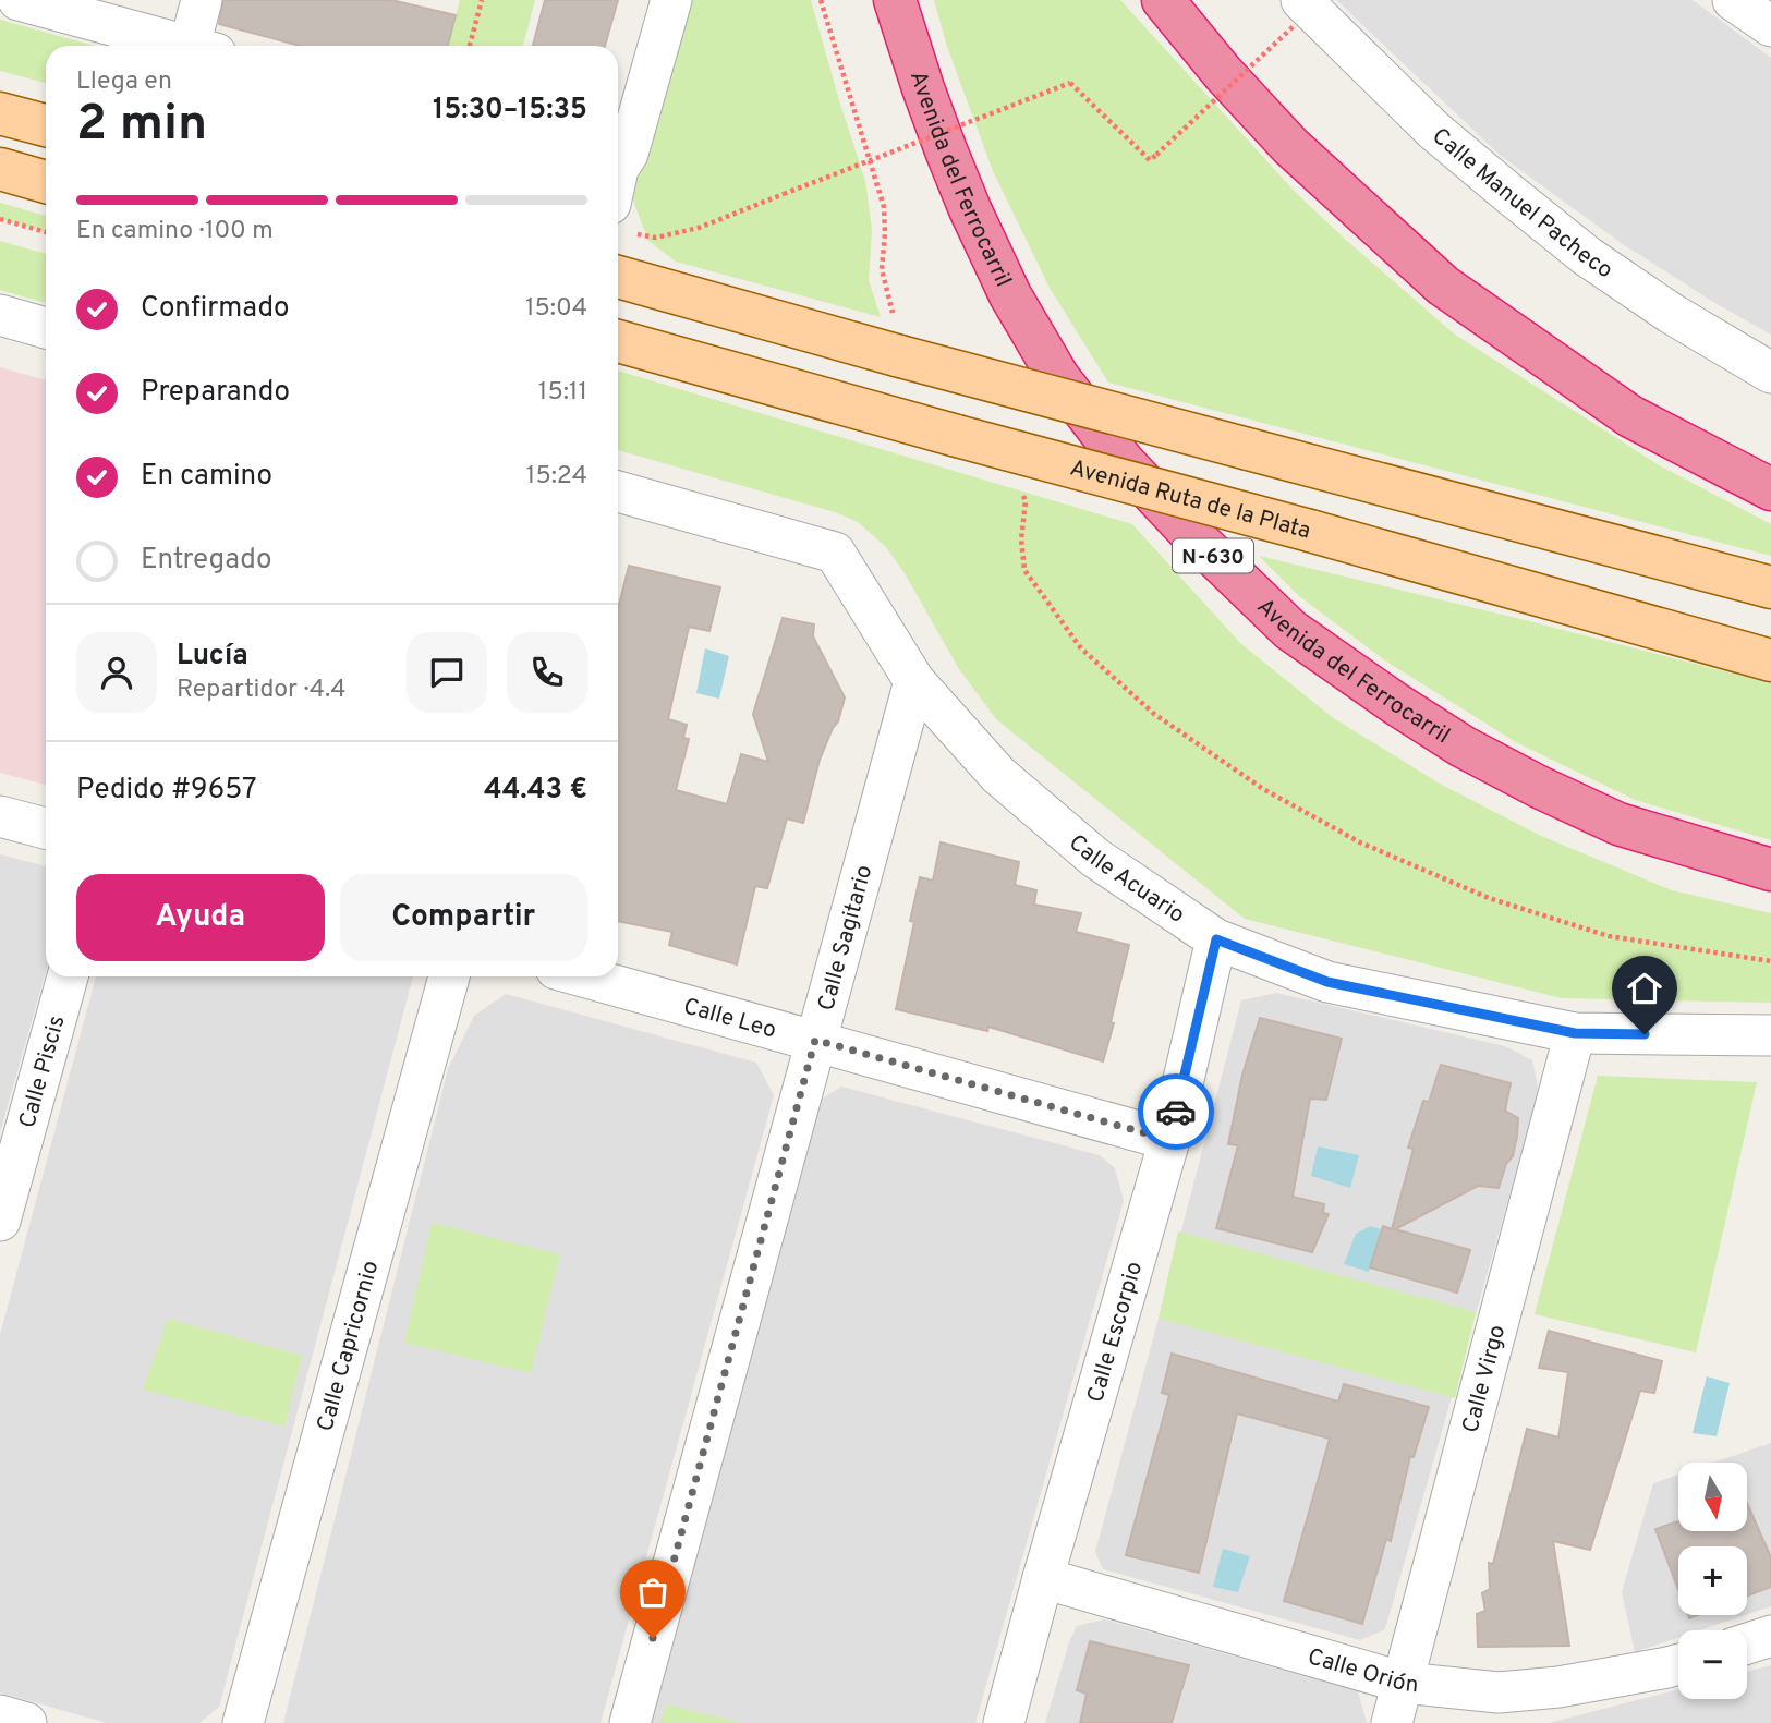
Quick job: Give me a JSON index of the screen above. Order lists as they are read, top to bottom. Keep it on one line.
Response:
{"streets":{"highway":["Avenida del Ferrocarril","N-630"],"main road":["Avenida Ruta de la Plata"],"street":["Calle Manuel Pacheco","Calle Acuario","Calle Sagitario","Calle Leo","Calle Piscis","Calle Escorpio","Calle Capricornio","Calle Virgo","Calle Orión"]},"crossings":[["Calle Acuario","Calle Sagitario"],["Calle Acuario","Calle Escorpio"],["Calle Acuario","Calle Virgo"],["Calle Sagitario","Calle Leo"],["Calle Leo","Calle Escorpio"],["Calle Escorpio","Calle Orión"],["Calle Virgo","Calle Orión"]],"north":"bottom","page":{"heading":["2 min","Llega en","15:30–15:35"],"panel":["Lucía","Repartidor · 4.4","Pedido #9657","44.43 €"],"bar":"En camino · 100 m","list":[["Confirmado","15:04"],["Preparando","15:11"],["En camino","15:24"],"Entregado"],"buttons":["Ayuda","Compartir"],"map_buttons":["+","−"]}}
